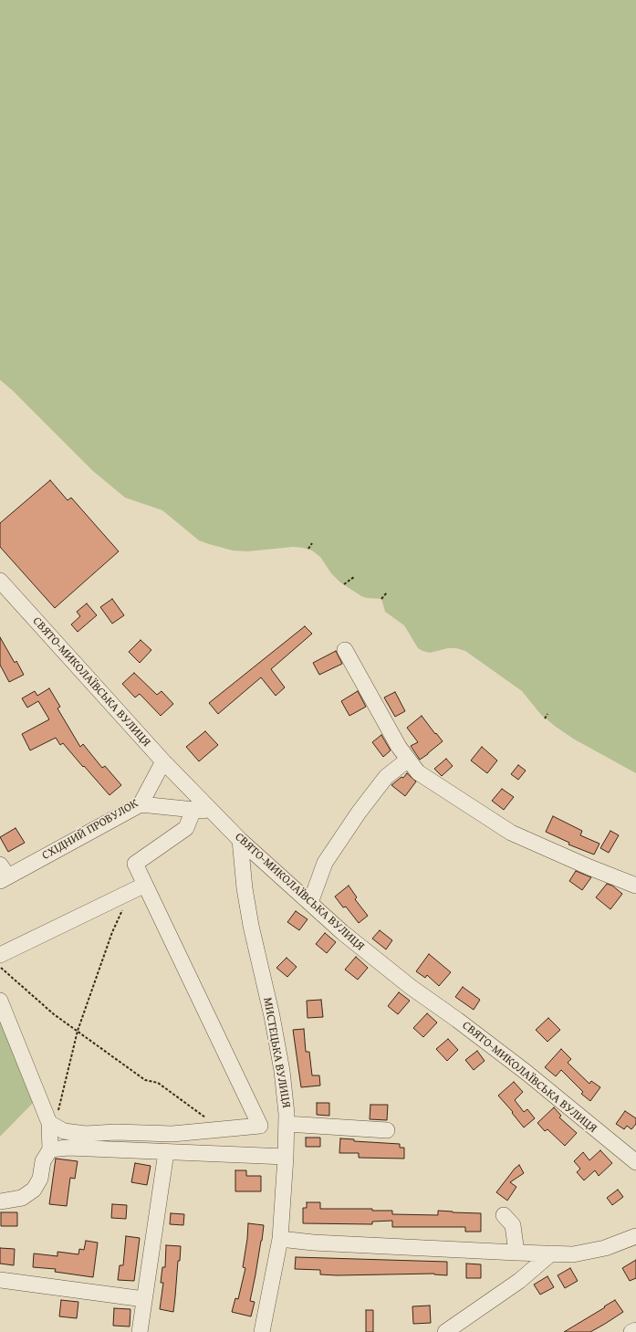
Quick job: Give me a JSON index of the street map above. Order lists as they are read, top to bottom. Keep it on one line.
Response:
{"streets":{"street":["СВЯТО-МИКОЛАЇВСЬКА ВУЛИЦЯ","СХІДНИЙ ПРОВУЛОК","МИСТЕЦЬКА ВУЛИЦЯ"]},"crossings":[["СВЯТО-МИКОЛАЇВСЬКА ВУЛИЦЯ","СХІДНИЙ ПРОВУЛОК"],["СВЯТО-МИКОЛАЇВСЬКА ВУЛИЦЯ","МИСТЕЦЬКА ВУЛИЦЯ"]]}
